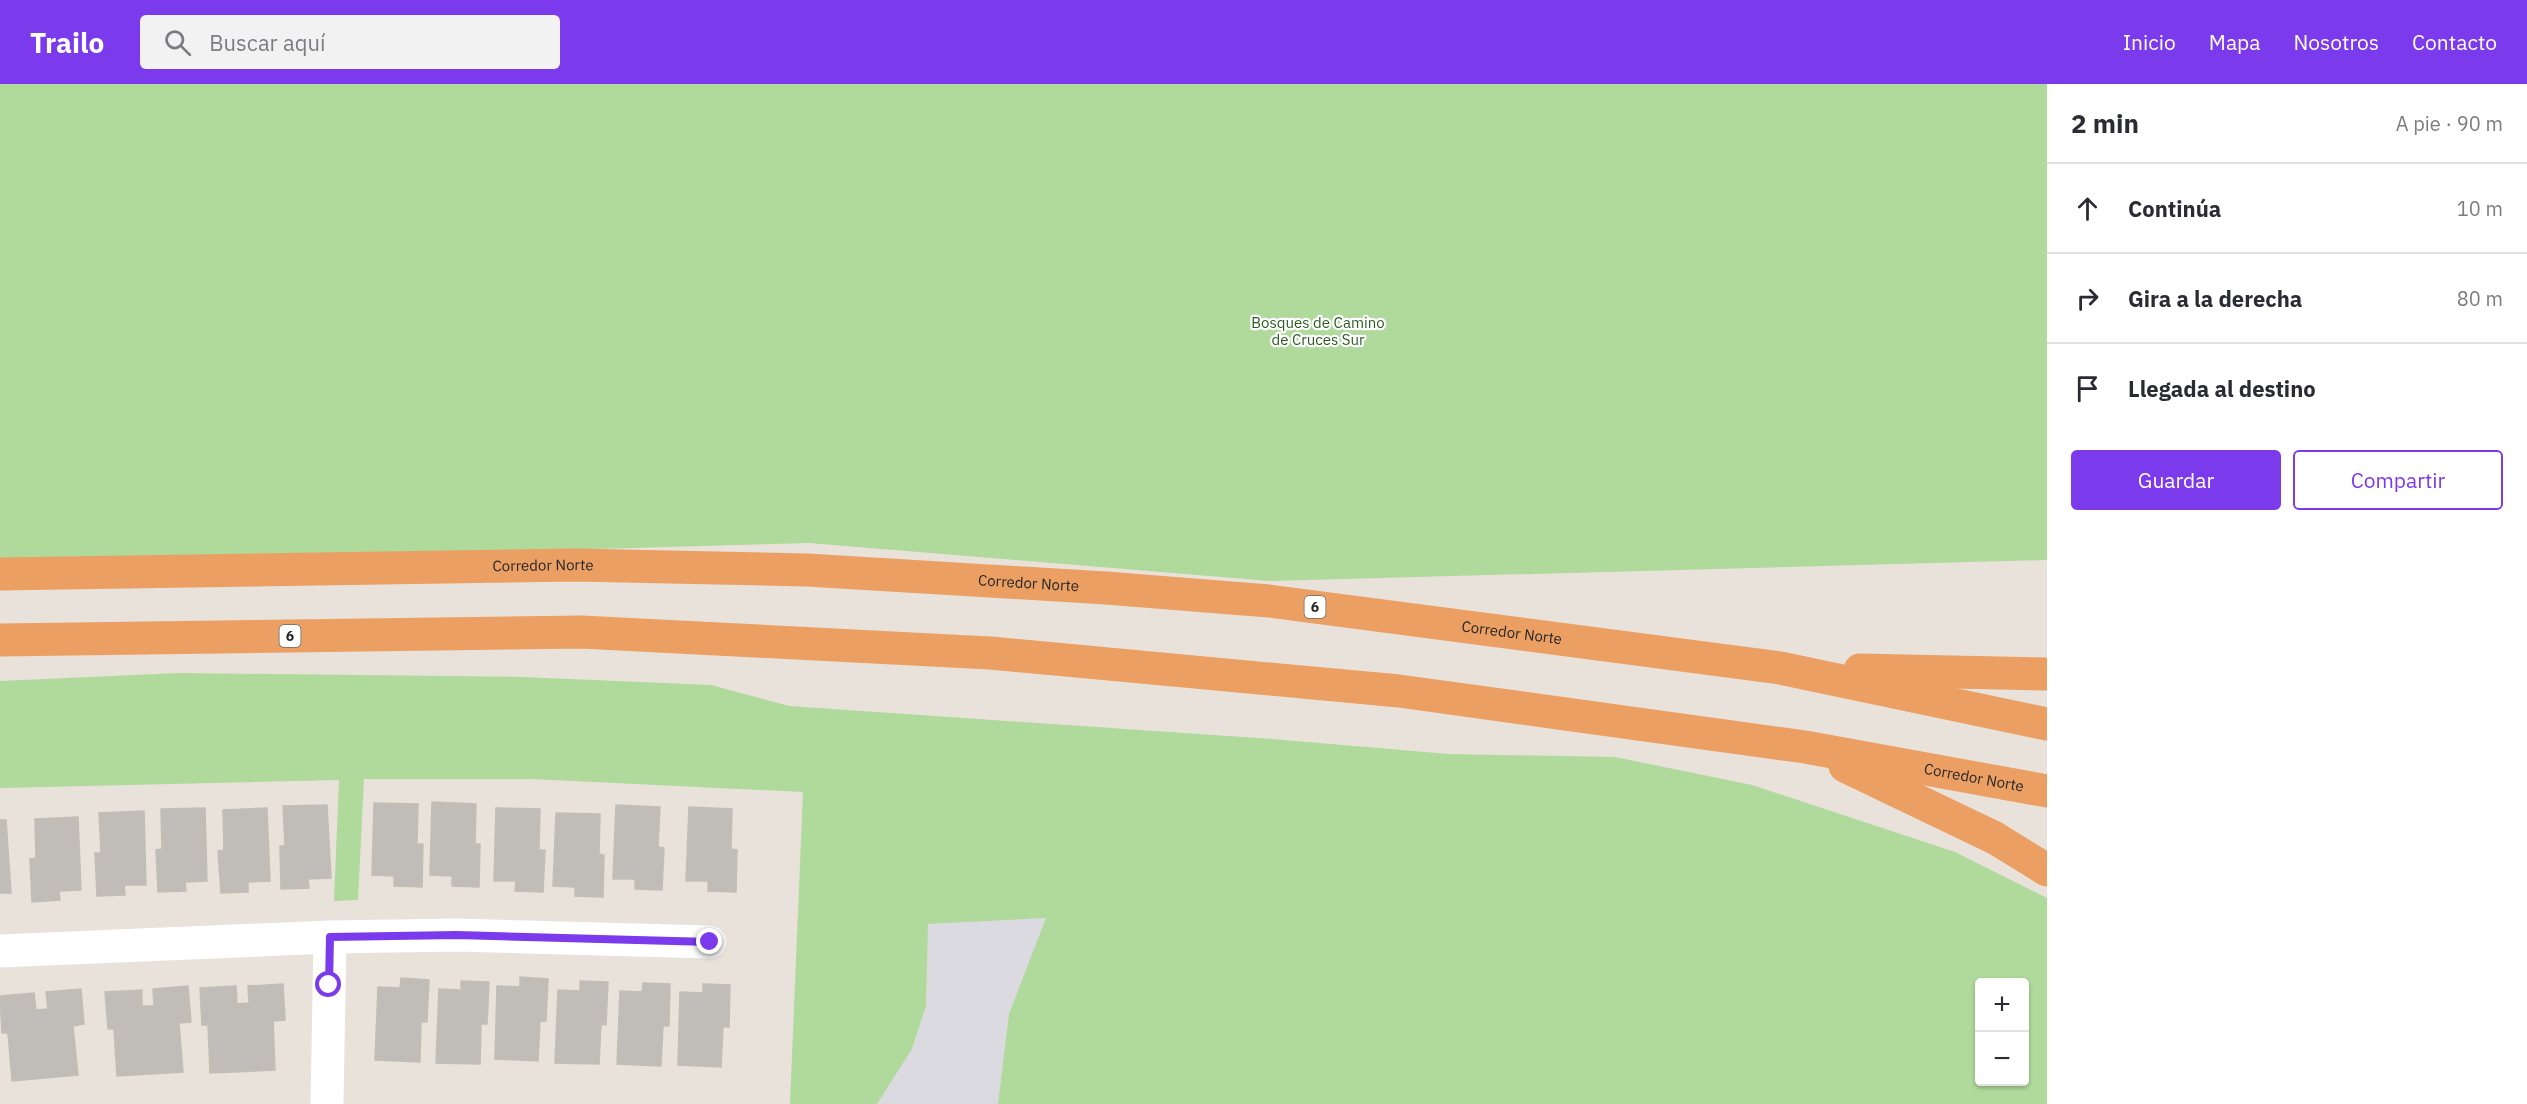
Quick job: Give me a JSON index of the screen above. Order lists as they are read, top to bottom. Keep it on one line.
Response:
{"streets":{"highway":["Corredor Norte","6"]},"parks":["Bosques de Camino de Cruces Sur"],"page":{"header":"Trailo","search":"Buscar aquí","nav":["Inicio","Mapa","Nosotros","Contacto"],"heading":["2 min","A pie · 90 m"],"list":[["Continúa","10 m"],["Gira a la derecha","80 m"],"Llegada al destino"],"buttons":["Guardar","Compartir"],"map_buttons":["+","−"]}}
